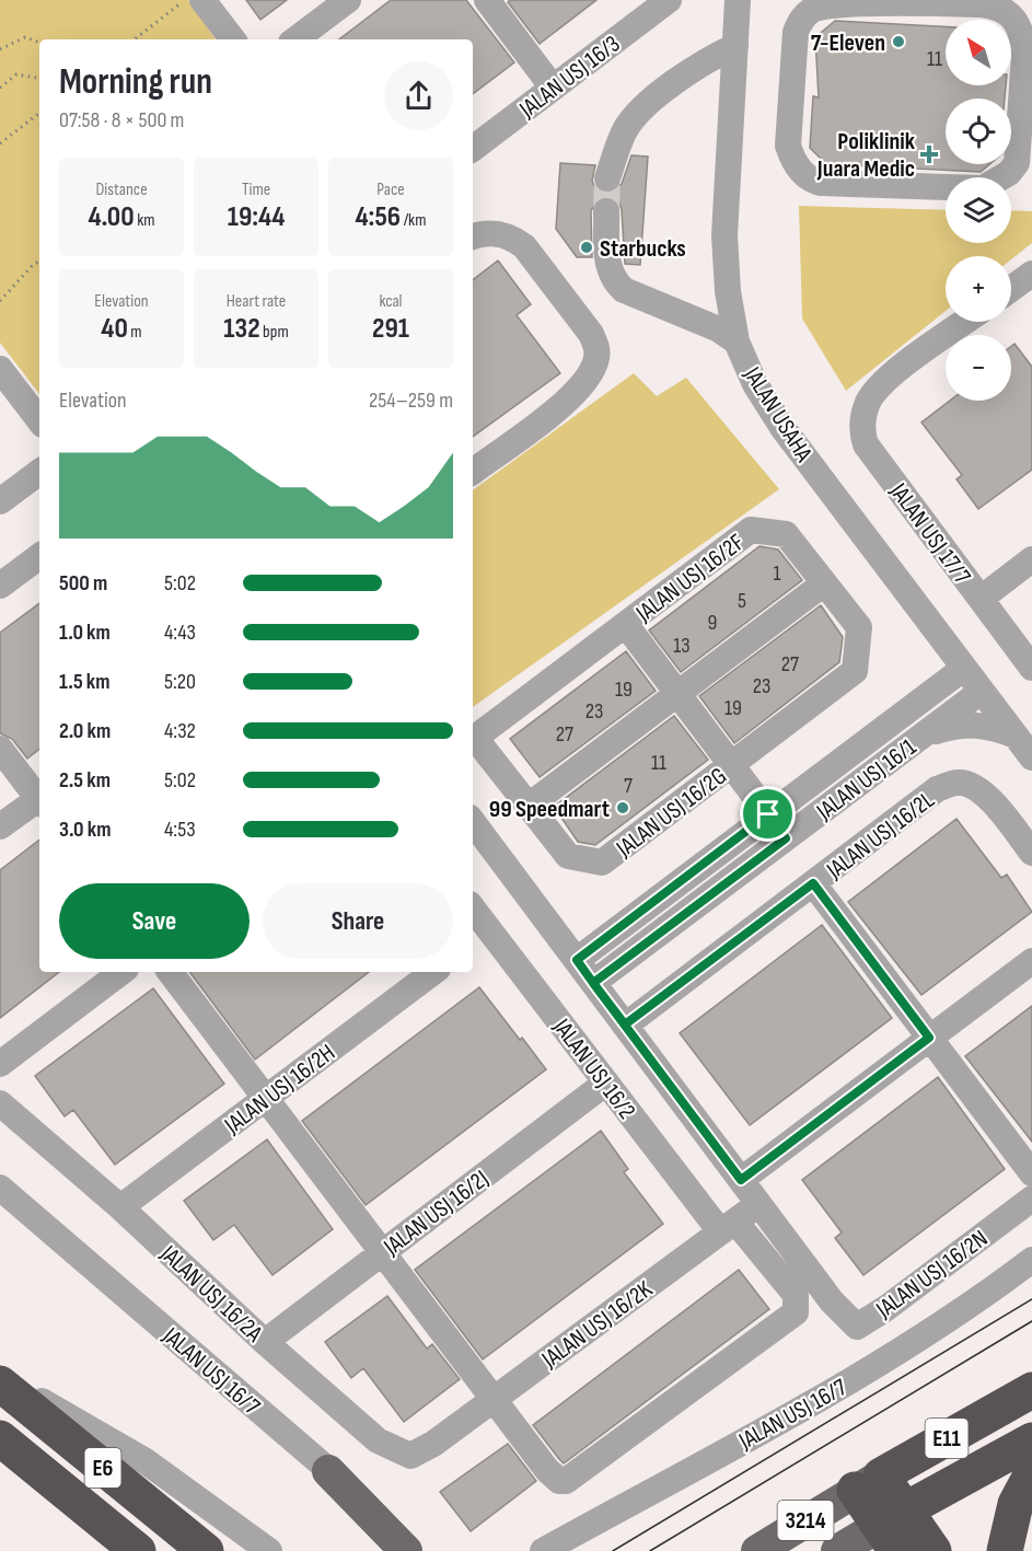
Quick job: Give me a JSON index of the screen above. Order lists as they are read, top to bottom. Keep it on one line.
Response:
{"streets":{"highway":["E11","E6"],"main road":["3214"],"street":["JALAN USJ 16/3","JALAN USAHA","JALAN USJ 17/7","JALAN USJ 16/2F","JALAN USJ 16/1","JALAN USJ 16/2G","JALAN USJ 16/2L","JALAN USJ 16/2","JALAN USJ 16/2H","JALAN USJ 16/2J","JALAN USJ 16/2N","JALAN USJ 16/2A","JALAN USJ 16/2K","JALAN USJ 16/7"]},"crossings":[["JALAN USAHA","JALAN USJ 16/1"],["JALAN USJ 16/2F","JALAN USJ 16/2G"],["JALAN USJ 16/1","JALAN USJ 16/2"],["JALAN USJ 16/2L","JALAN USJ 16/2"],["JALAN USJ 16/2","JALAN USJ 16/2J"],["JALAN USJ 16/2","JALAN USJ 16/2N"],["JALAN USJ 16/2","JALAN USJ 16/2K"],["JALAN USJ 16/2H","JALAN USJ 16/2A"],["JALAN USJ 16/2J","JALAN USJ 16/2A"],["JALAN USJ 16/2A","JALAN USJ 16/2K"],["E11","3214"]],"places":{"other":["7-Eleven","Starbucks","99 Speedmart"],"health":["Poliklinik Juara Medic"]},"house_numbers":["11","1","5","9","13","27","23","19","19","23","27","11","7"],"north":"top left","page":{"map_buttons":["+","−"],"heading":["Morning run","07:58 · 8 × 500 m"],"stats":[["Distance","4.00 km"],["Time","19:44"],["Pace","4:56 /km"],["Elevation","40 m"],["Heart rate","132 bpm"],["kcal","291"]],"chart":["Elevation","254–259 m"],"list":[{"name":"500 m","note":"5:02"},{"name":"1.0 km","note":"4:43"},{"name":"1.5 km","note":"5:20"},{"name":"2.0 km","note":"4:32"},{"name":"2.5 km","note":"5:02"},{"name":"3.0 km","note":"4:53"}],"buttons":["Save","Share"]}}
